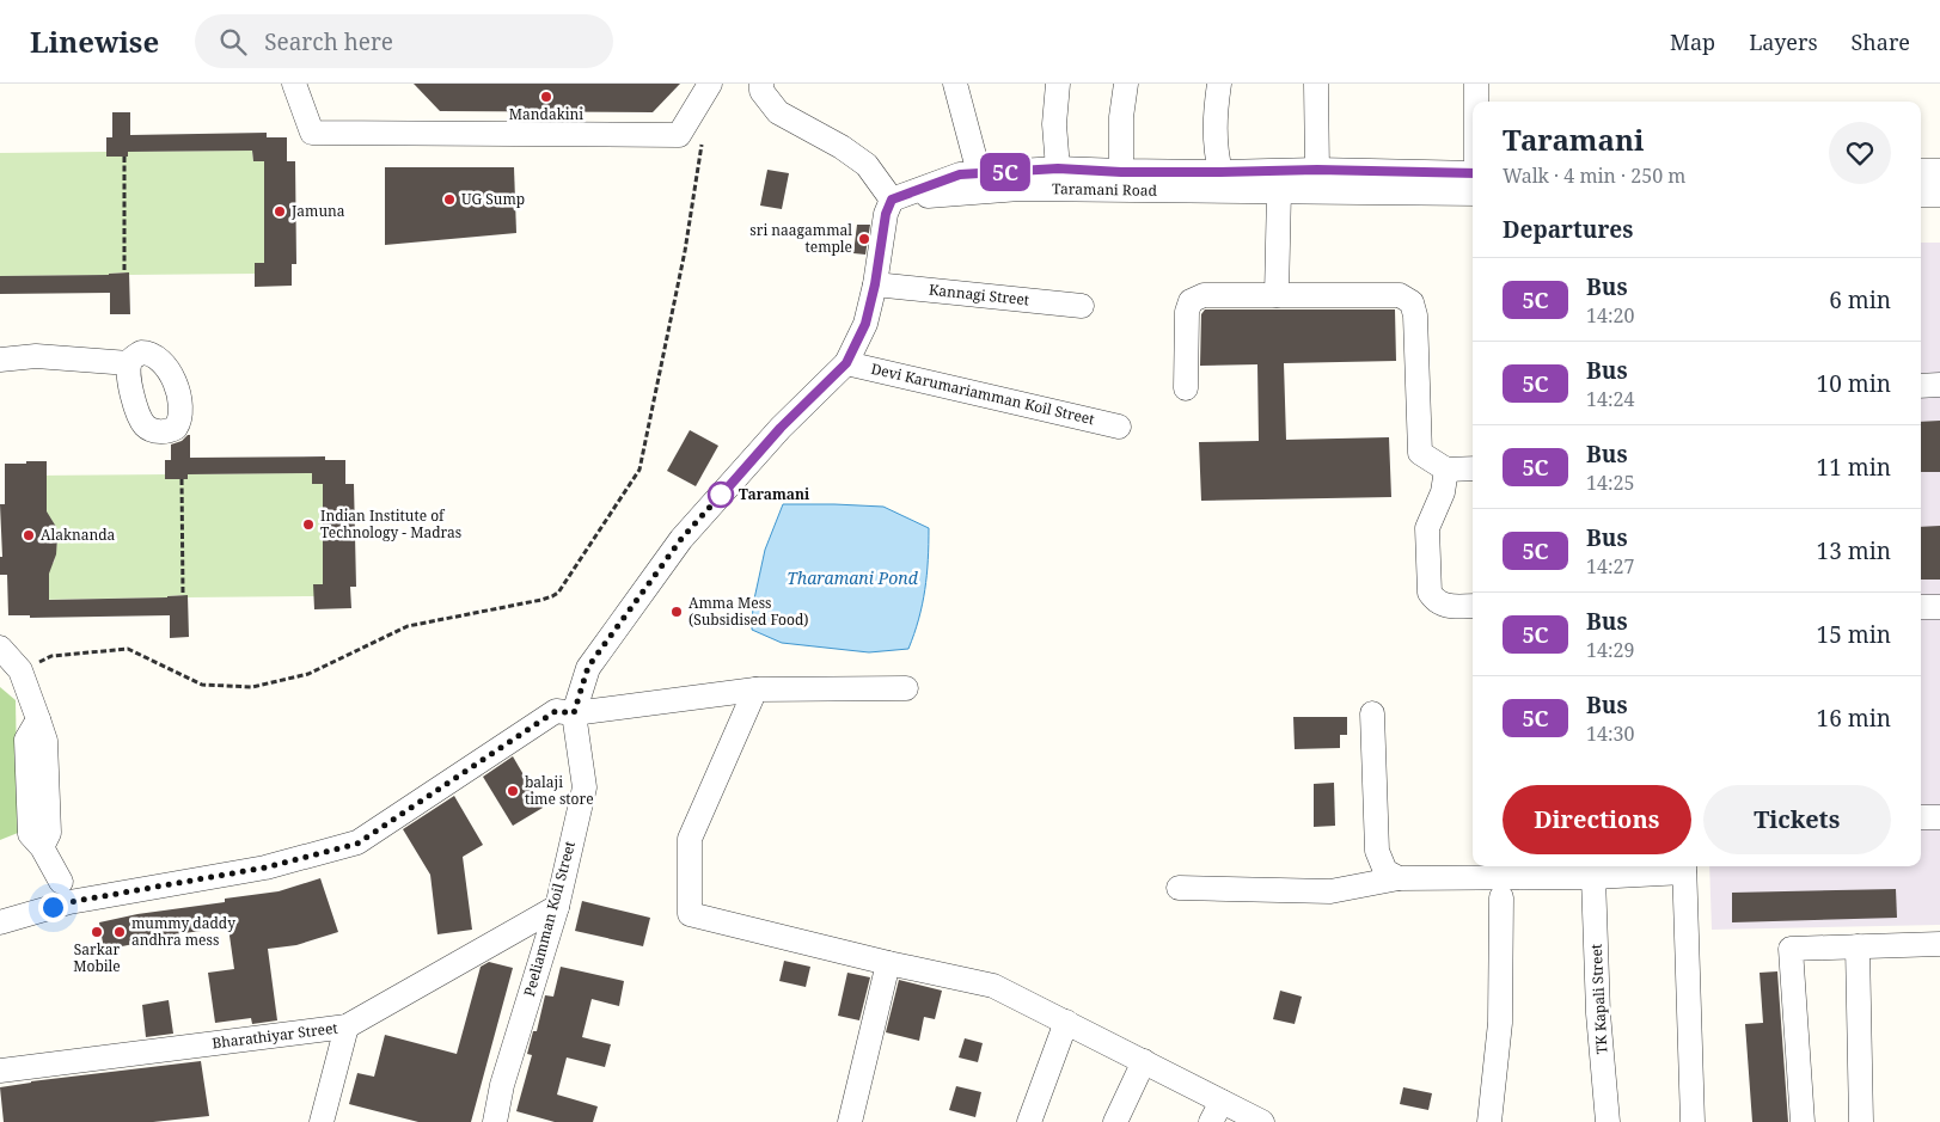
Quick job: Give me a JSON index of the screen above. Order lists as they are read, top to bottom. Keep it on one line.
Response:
{"streets":{"street":["Taramani Road","Kannagi Street","Devi Karumariamman Koil Street","Peeliamman Koil Street","TK Kapali Street","Bharathiyar Street"]},"crossings":[["Taramani Road","Peeliamman Koil Street"],["Kannagi Street","Peeliamman Koil Street"],["Devi Karumariamman Koil Street","Peeliamman Koil Street"],["Peeliamman Koil Street","Bharathiyar Street"]],"water":["Tharamani Pond"],"places":["Mandakini","UG Sump","Jamuna","sri naagammal temple","Taramani","Indian Institute of Technology - Madras","Alaknanda","Amma Mess (Subsidised Food)","balaji time store","Sarkar Mobile","mummy daddy andhra mess"],"lines":["bus line 5C"],"page":{"header":"Linewise","search":"Search here","nav":["Map","Layers","Share"],"on_map":"5C","heading":[["Taramani","Walk · 4 min · 250 m"],"Departures"],"list":[{"mark":"5C","name":"Bus","note":"14:20","value":"6 min"},{"mark":"5C","name":"Bus","note":"14:24","value":"10 min"},{"mark":"5C","name":"Bus","note":"14:25","value":"11 min"},{"mark":"5C","name":"Bus","note":"14:27","value":"13 min"},{"mark":"5C","name":"Bus","note":"14:29","value":"15 min"},{"mark":"5C","name":"Bus","note":"14:30","value":"16 min"}],"buttons":["Directions","Tickets"]}}
